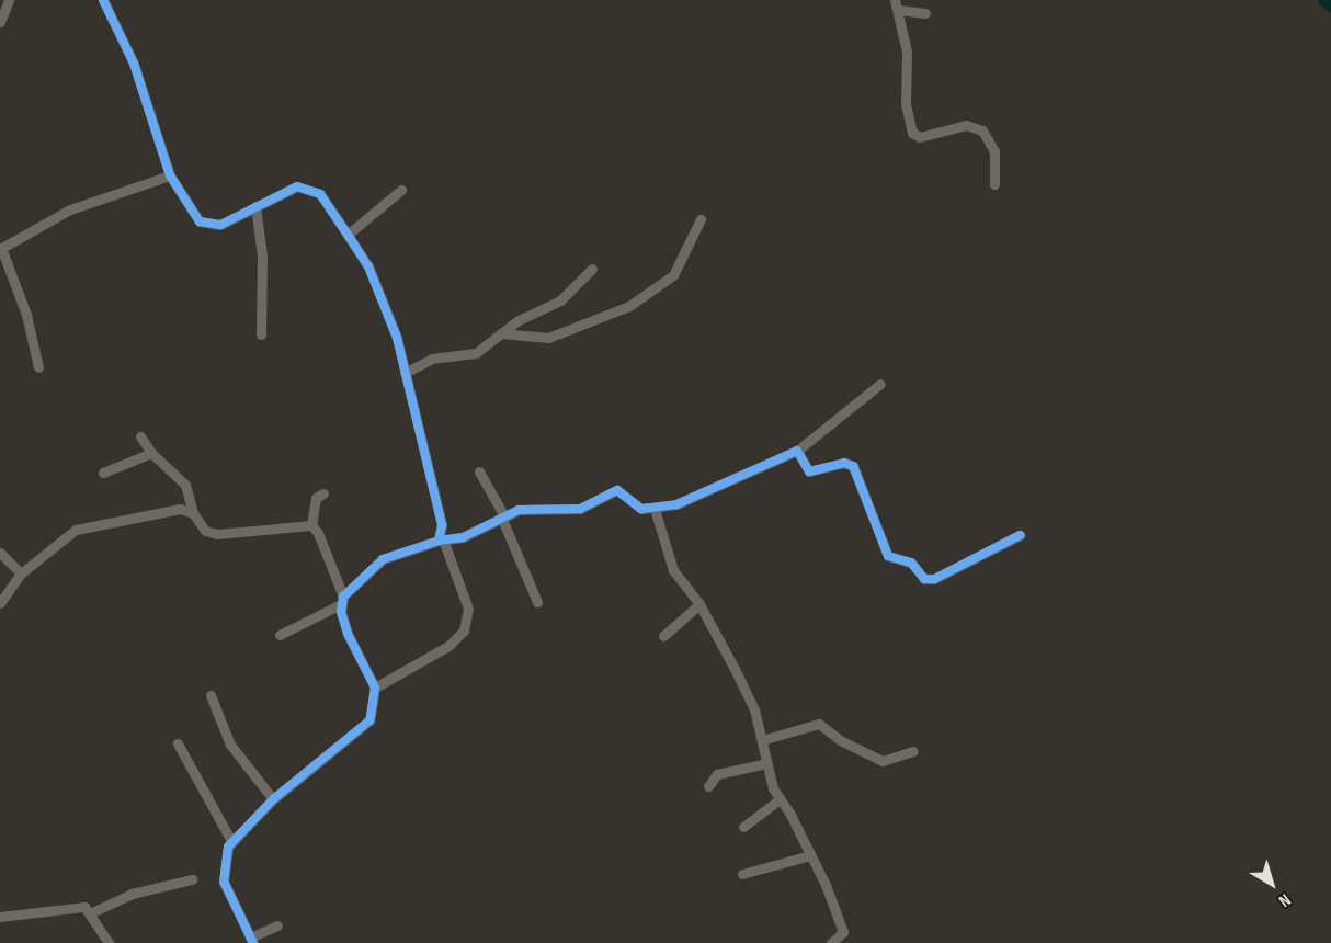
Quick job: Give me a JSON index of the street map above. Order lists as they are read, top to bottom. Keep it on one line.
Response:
{"north":"bottom right"}
